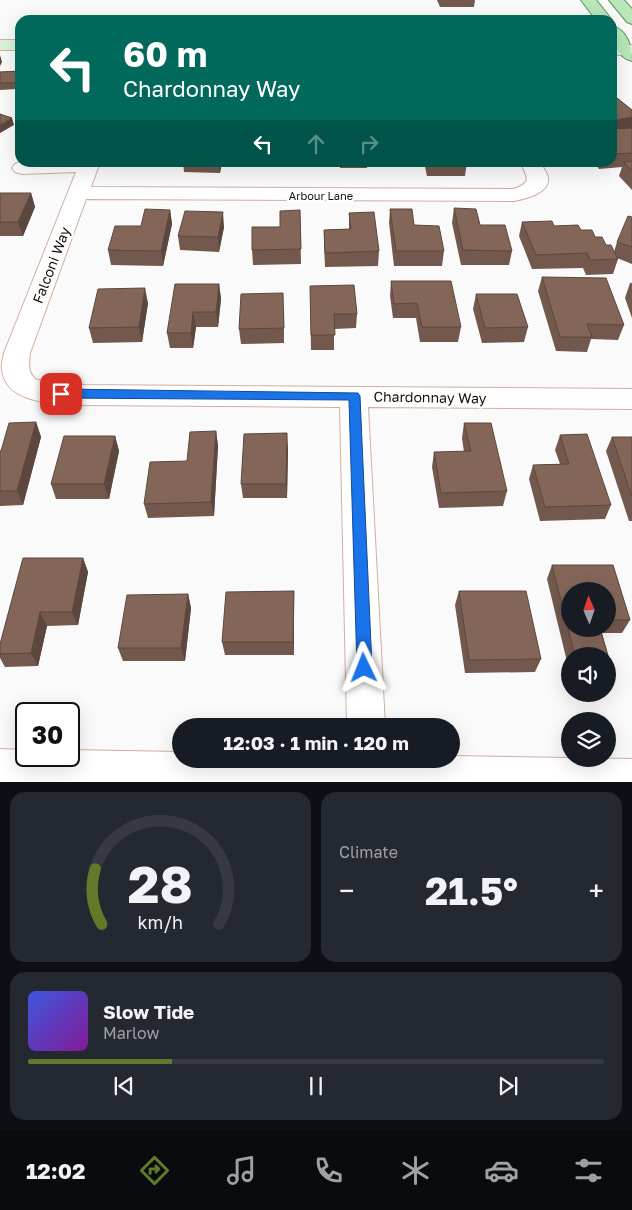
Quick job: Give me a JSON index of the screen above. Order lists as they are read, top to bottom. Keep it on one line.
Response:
{"streets":{"street":["Arbour Lane","Falconi Way","Chardonnay Way"]},"crossings":[["Arbour Lane","Falconi Way"],["Falconi Way","Chardonnay Way"]],"north":"top","page":{"turn":["60 m","Chardonnay Way"],"limit":"30","trip":"12:03 · 1 min · 120 m","tile":"Climate","heat":["−","21.5°","+"],"song":["Slow Tide","Marlow"],"tabs":"12:02","gauge":["28","km/h"]}}
